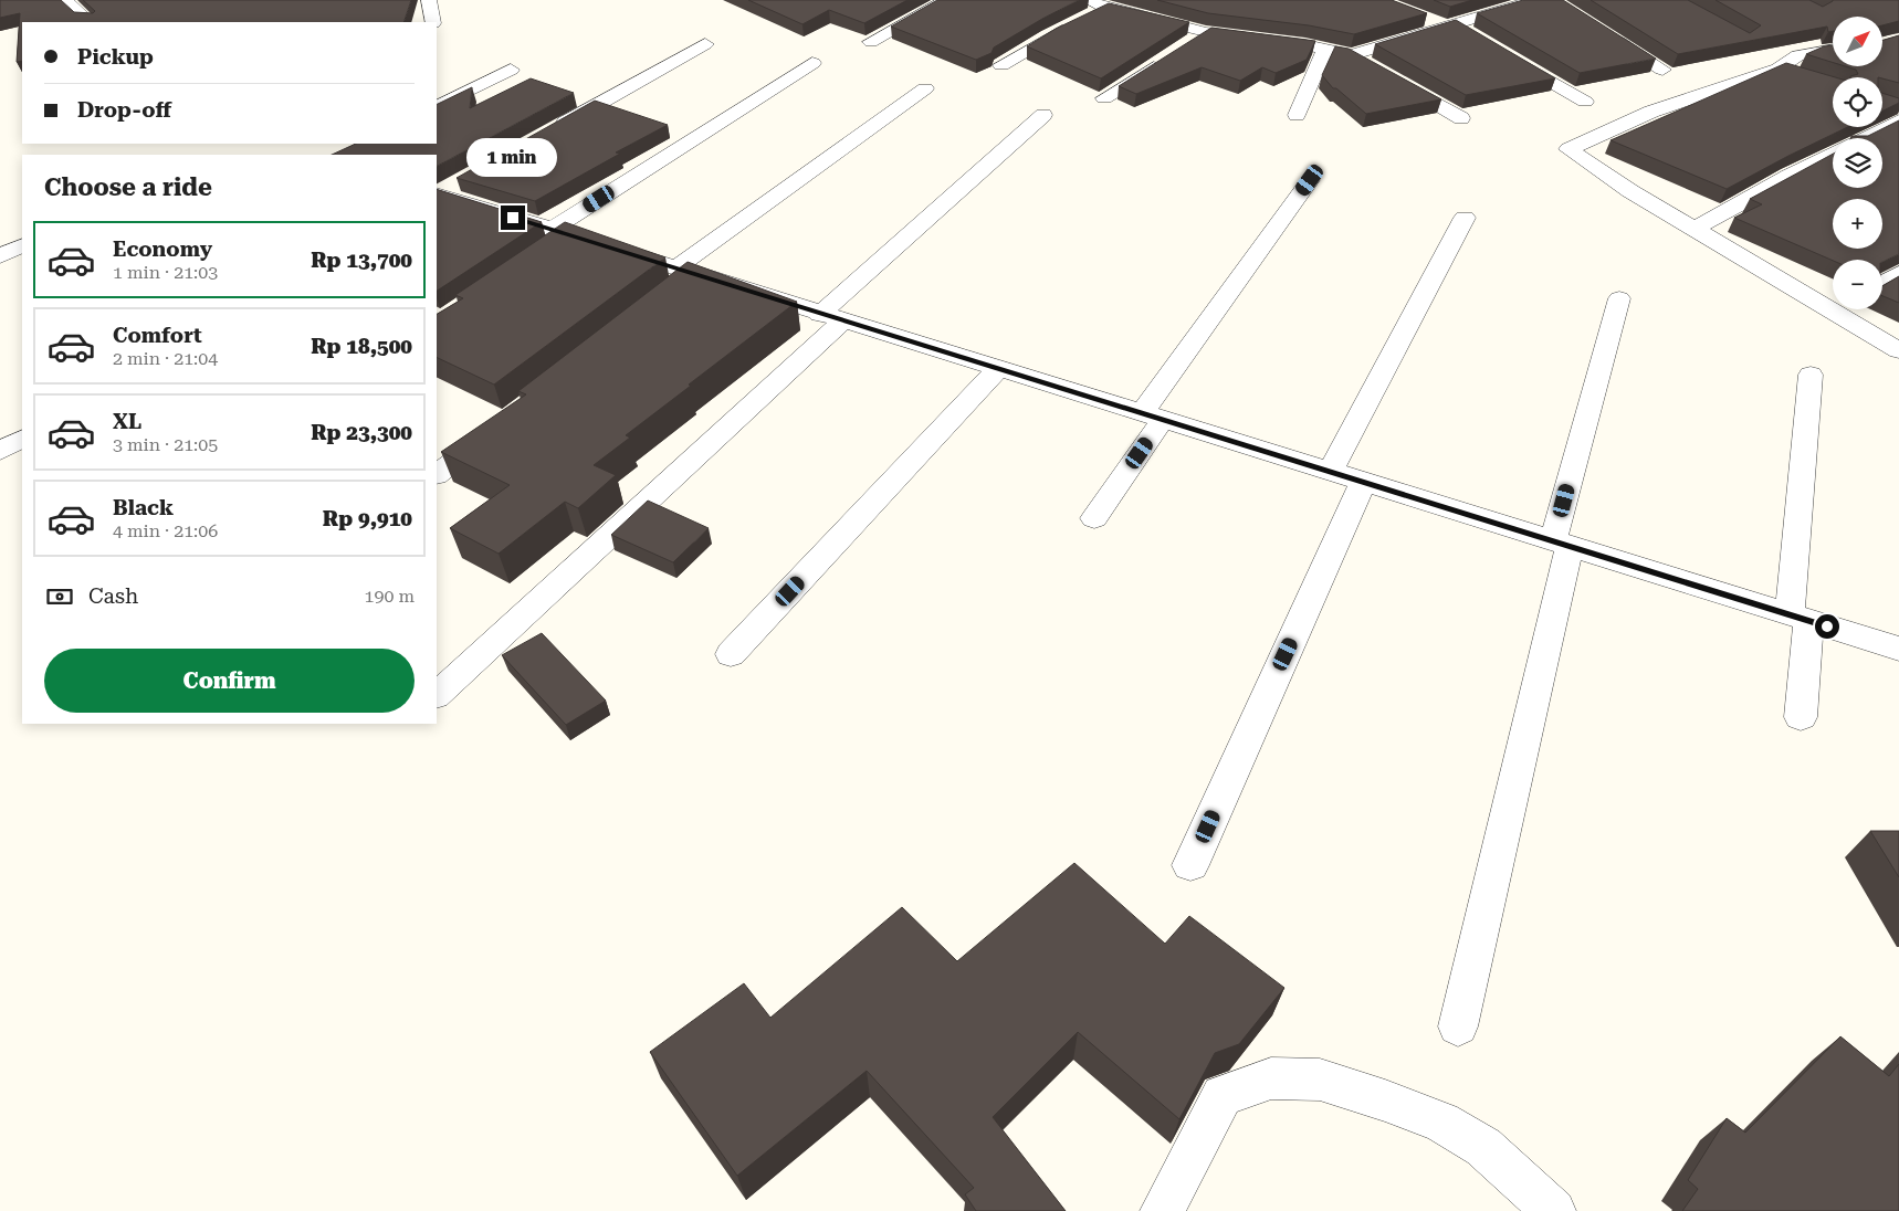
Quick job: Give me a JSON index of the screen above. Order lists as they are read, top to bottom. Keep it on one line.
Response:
{"north":"top right","page":{"map_buttons":["+","−"],"banner":["Pickup","Drop-off"],"bubble":"1 min","heading":"Choose a ride","list":[{"name":"Economy","note":"1 min · 21:03","value":"Rp 13,700"},{"name":"Comfort","note":"2 min · 21:04","value":"Rp 18,500"},{"name":"XL","note":"3 min · 21:05","value":"Rp 23,300"},{"name":"Black","note":"4 min · 21:06","value":"Rp 9,910"}],"pay":["Cash","190 m"],"buttons":"Confirm"}}
